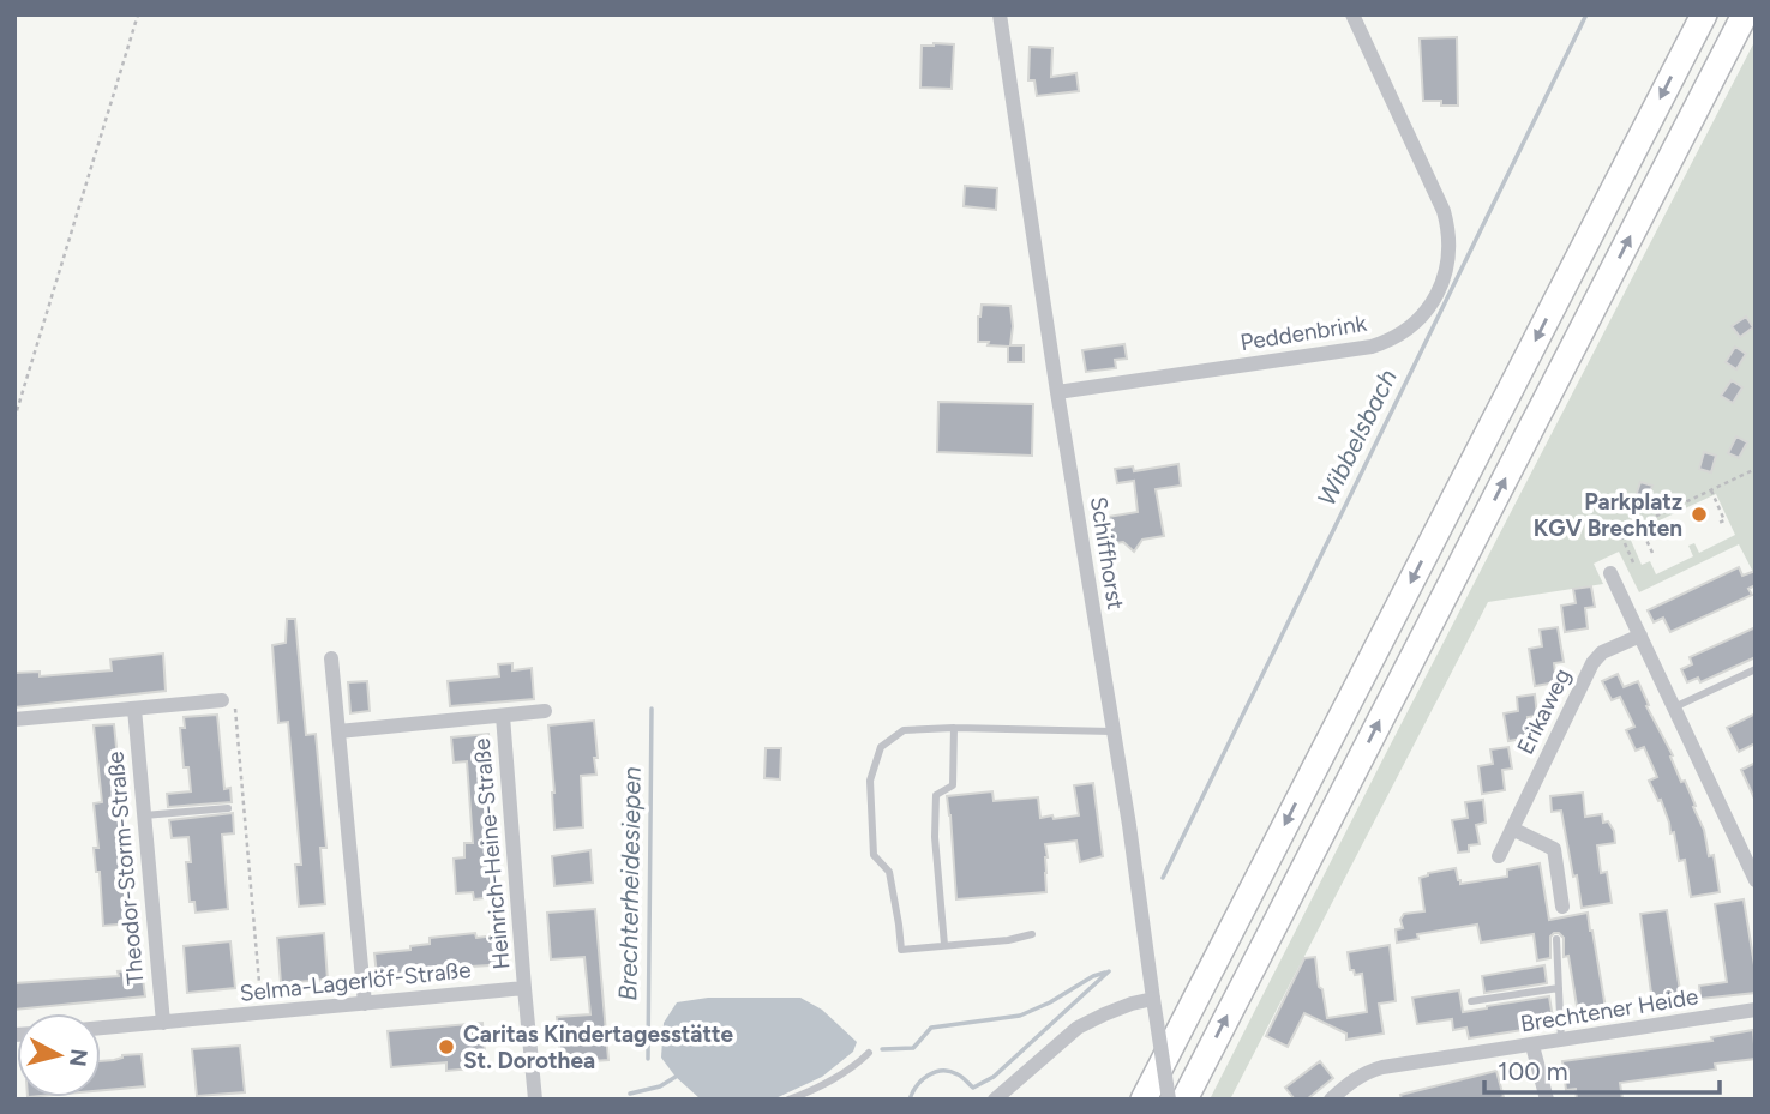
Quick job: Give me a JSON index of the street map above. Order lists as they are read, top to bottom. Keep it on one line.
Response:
{"streets":{"street":["Peddenbrink","Schiffhorst","Erikaweg","Heinrich-Heine-Straße","Theodor-Storm-Straße","Selma-Lagerlöf-Straße","Brechtener Heide"]},"crossings":[["Peddenbrink","Schiffhorst"],["Heinrich-Heine-Straße","Selma-Lagerlöf-Straße"],["Theodor-Storm-Straße","Selma-Lagerlöf-Straße"]],"water":["Wibbelsbach","Brechterheidesiepen"],"places":["Parkplatz KGV Brechten","Caritas Kindertagesstätte St. Dorothea"],"scale_bar":"100 m","north":"right"}
